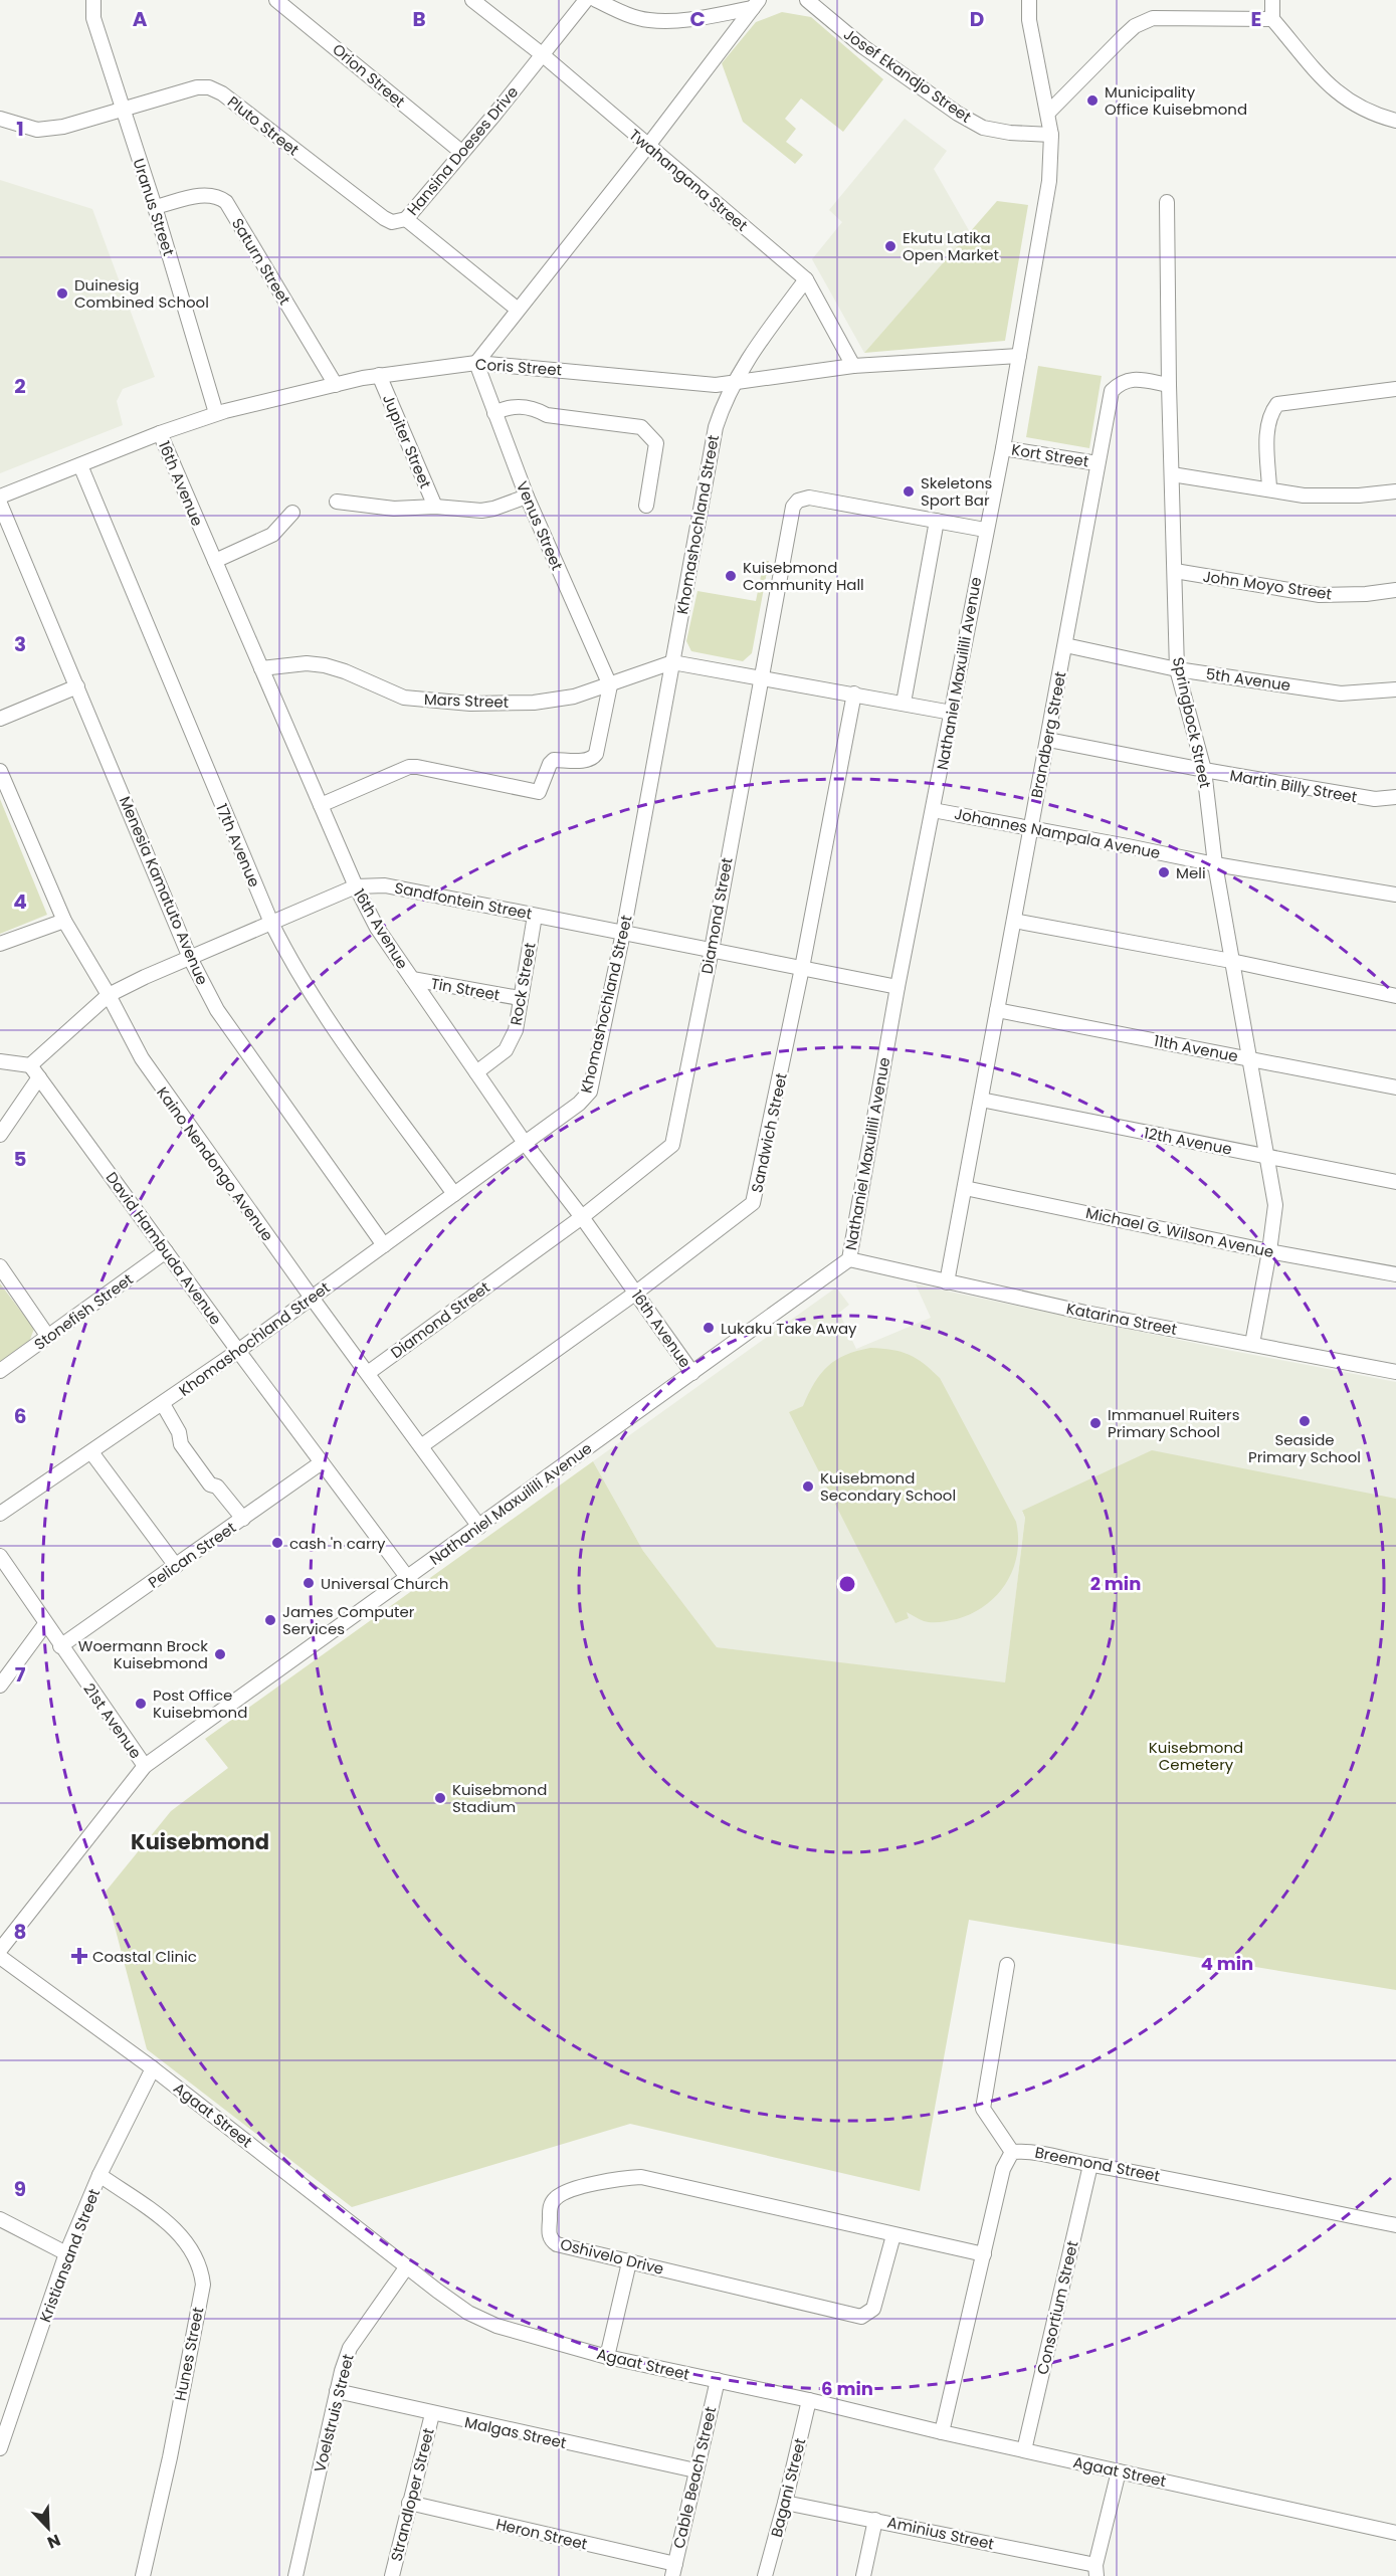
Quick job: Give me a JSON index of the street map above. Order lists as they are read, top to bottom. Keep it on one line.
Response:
{"streets":{"street":["Orion Street","Josef Ekandjo Street","Pluto Street","Hansina Doeses Drive","Twahangana Street","Uranus Street","Saturn Street","Coris Street","Jupiter Street","Kort Street","16th Avenue","Khomashochland Street","Venus Street","John Moyo Street","Nathaniel Maxuilili Avenue","5th Avenue","Mars Street","Springbock Street","Brandberg Street","Martin Billy Street","Johannes Nampala Avenue","17th Avenue","Menesia Kamatuto Avenue","Sandfontein Street","Diamond Street","Rock Street","Tin Street","11th Avenue","Sandwich Street","12th Avenue","Kaino Nendongo Avenue","Michael G. Wilson Avenue","David Hambuda Avenue","Stonefish Street","Katarina Street","Pelican Street","21st Avenue","Agaat Street","Breemond Street","Kristiansand Street","Oshivelo Drive","Consortium Street","Hunes Street","Voelstruis Street","Malgas Street","Cable Beach Street","Bagani Street","Strandloper Street","Aminius Street","Heron Street"]},"crossings":[["Orion Street","Hansina Doeses Drive"],["Josef Ekandjo Street","Nathaniel Maxuilili Avenue"],["Pluto Street","Hansina Doeses Drive"],["Pluto Street","Uranus Street"],["Hansina Doeses Drive","Twahangana Street"],["Uranus Street","Saturn Street"],["Uranus Street","Coris Street"],["Saturn Street","Coris Street"],["Coris Street","Jupiter Street"],["Coris Street","16th Avenue"],["Coris Street","Khomashochland Street"],["Coris Street","Venus Street"],["Coris Street","Nathaniel Maxuilili Avenue"],["Coris Street","17th Avenue"],["Kort Street","Nathaniel Maxuilili Avenue"],["Kort Street","Brandberg Street"],["16th Avenue","Khomashochland Street"],["16th Avenue","Nathaniel Maxuilili Avenue"],["16th Avenue","Mars Street"],["16th Avenue","Sandfontein Street"],["16th Avenue","Diamond Street"],["16th Avenue","Rock Street"],["16th Avenue","Tin Street"],["16th Avenue","Sandwich Street"],["Khomashochland Street","Mars Street"],["Khomashochland Street","17th Avenue"],["Khomashochland Street","Menesia Kamatuto Avenue"],["Khomashochland Street","Sandfontein Street"],["Khomashochland Street","Kaino Nendongo Avenue"],["Khomashochland Street","David Hambuda Avenue"],["Venus Street","Mars Street"],["John Moyo Street","Springbock Street"],["Nathaniel Maxuilili Avenue","Johannes Nampala Avenue"],["Nathaniel Maxuilili Avenue","Sandfontein Street"],["Nathaniel Maxuilili Avenue","Diamond Street"],["Nathaniel Maxuilili Avenue","Kaino Nendongo Avenue"],["Nathaniel Maxuilili Avenue","David Hambuda Avenue"],["Nathaniel Maxuilili Avenue","Katarina Street"],["Nathaniel Maxuilili Avenue","21st Avenue"],["5th Avenue","Springbock Street"],["5th Avenue","Brandberg Street"],["Springbock Street","Brandberg Street"],["Springbock Street","Martin Billy Street"],["Springbock Street","Johannes Nampala Avenue"],["Springbock Street","11th Avenue"],["Springbock Street","12th Avenue"],["Springbock Street","Michael G. Wilson Avenue"],["Springbock Street","Katarina Street"],["Brandberg Street","Martin Billy Street"],["Brandberg Street","Johannes Nampala Avenue"],["Brandberg Street","11th Avenue"],["Brandberg Street","12th Avenue"],["Brandberg Street","Michael G. Wilson Avenue"],["Brandberg Street","Katarina Street"],["17th Avenue","Sandfontein Street"],["Menesia Kamatuto Avenue","Sandfontein Street"],["Sandfontein Street","Diamond Street"],["Sandfontein Street","Rock Street"],["Sandfontein Street","Sandwich Street"],["Sandfontein Street","Kaino Nendongo Avenue"],["Sandfontein Street","David Hambuda Avenue"],["Diamond Street","Kaino Nendongo Avenue"],["Rock Street","Tin Street"],["Sandwich Street","Kaino Nendongo Avenue"],["David Hambuda Avenue","Stonefish Street"],["David Hambuda Avenue","Pelican Street"],["Pelican Street","21st Avenue"],["Agaat Street","Kristiansand Street"],["Agaat Street","Consortium Street"],["Agaat Street","Voelstruis Street"],["Agaat Street","Cable Beach Street"],["Agaat Street","Bagani Street"],["Breemond Street","Consortium Street"],["Kristiansand Street","Hunes Street"],["Voelstruis Street","Malgas Street"],["Malgas Street","Cable Beach Street"],["Malgas Street","Strandloper Street"],["Cable Beach Street","Heron Street"],["Bagani Street","Aminius Street"],["Strandloper Street","Heron Street"]],"districts":["Kuisebmond"],"parks":["Kuisebmond Cemetery"],"places":{"other":["Municipality Office Kuisebmond","Ekutu Latika Open Market","Duinesig Combined School","Skeletons Sport Bar","Kuisebmond Community Hall","Meli","Lukaku Take Away","Seaside Primary School","Immanuel Ruiters Primary School","Kuisebmond Secondary School","cash 'n carry","Universal Church","James Computer Services","Woermann Brock Kuisebmond","Post Office Kuisebmond","Kuisebmond Stadium"],"health":["Coastal Clinic"]},"north":"bottom right","grid":{"columns":["A","B","C","D","E"],"rows":["1","2","3","4","5","6","7","8","9"]},"rings":["2 min","4 min","6 min"]}
